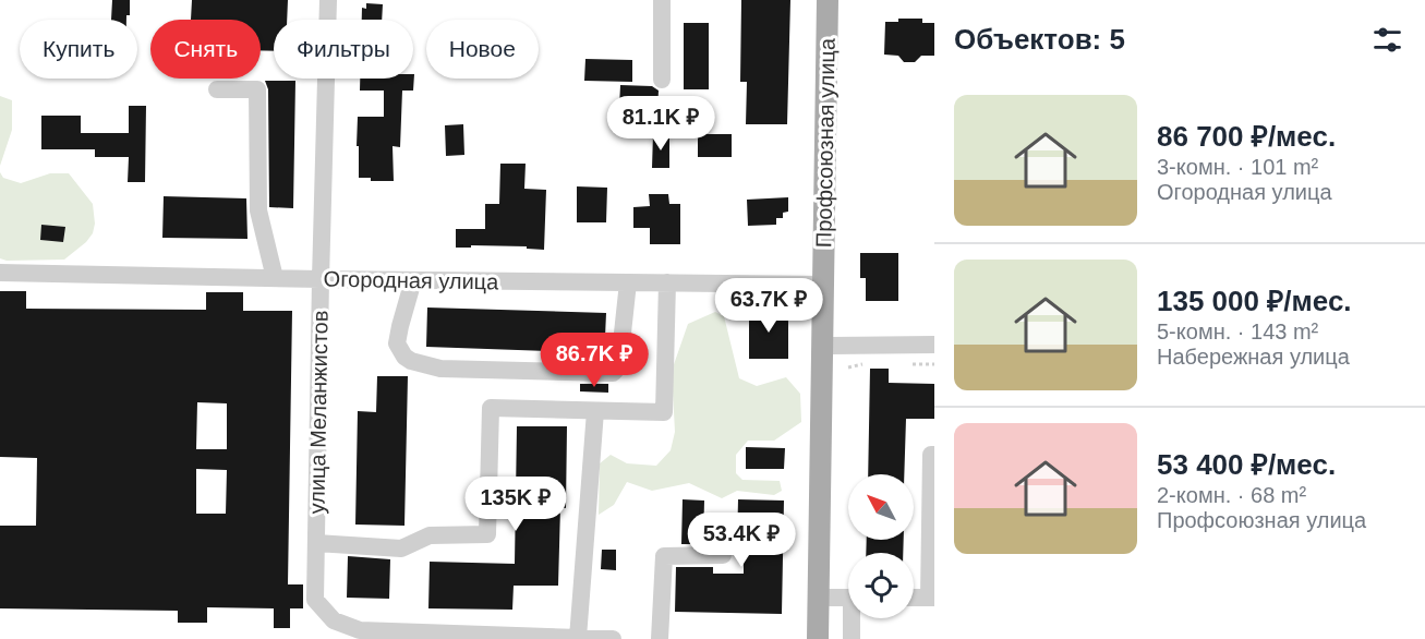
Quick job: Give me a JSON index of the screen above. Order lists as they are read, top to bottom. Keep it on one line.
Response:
{"streets":{"main road":["Профсоюзная улица"],"street":["Огородная улица","улица Меланжистов"]},"crossings":[["Профсоюзная улица","Огородная улица"],["Огородная улица","улица Меланжистов"]],"north":"top left","page":{"heading":"Объектов: 5","chip":["Купить","Снять","Фильтры","Новое"],"list":[{"name":"86 700 ₽/мес.","note":"3-комн. · 101 m² · Огородная улица"},{"name":"135 000 ₽/мес.","note":"5-комн. · 143 m² · Набережная улица"},{"name":"53 400 ₽/мес.","note":"2-комн. · 68 m² · Профсоюзная улица"}],"price":["81.1K ₽","63.7K ₽","86.7K ₽","135K ₽","53.4K ₽"]}}
